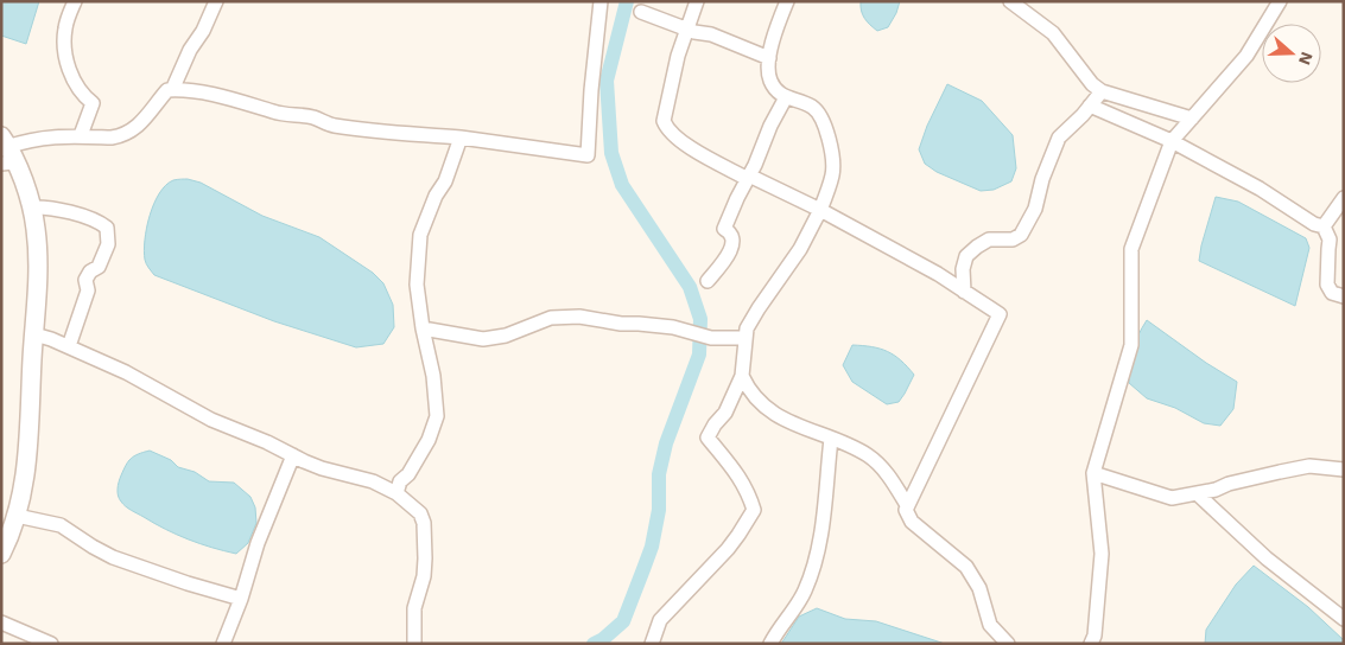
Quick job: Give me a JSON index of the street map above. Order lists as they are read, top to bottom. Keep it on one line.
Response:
{"north":"right"}
